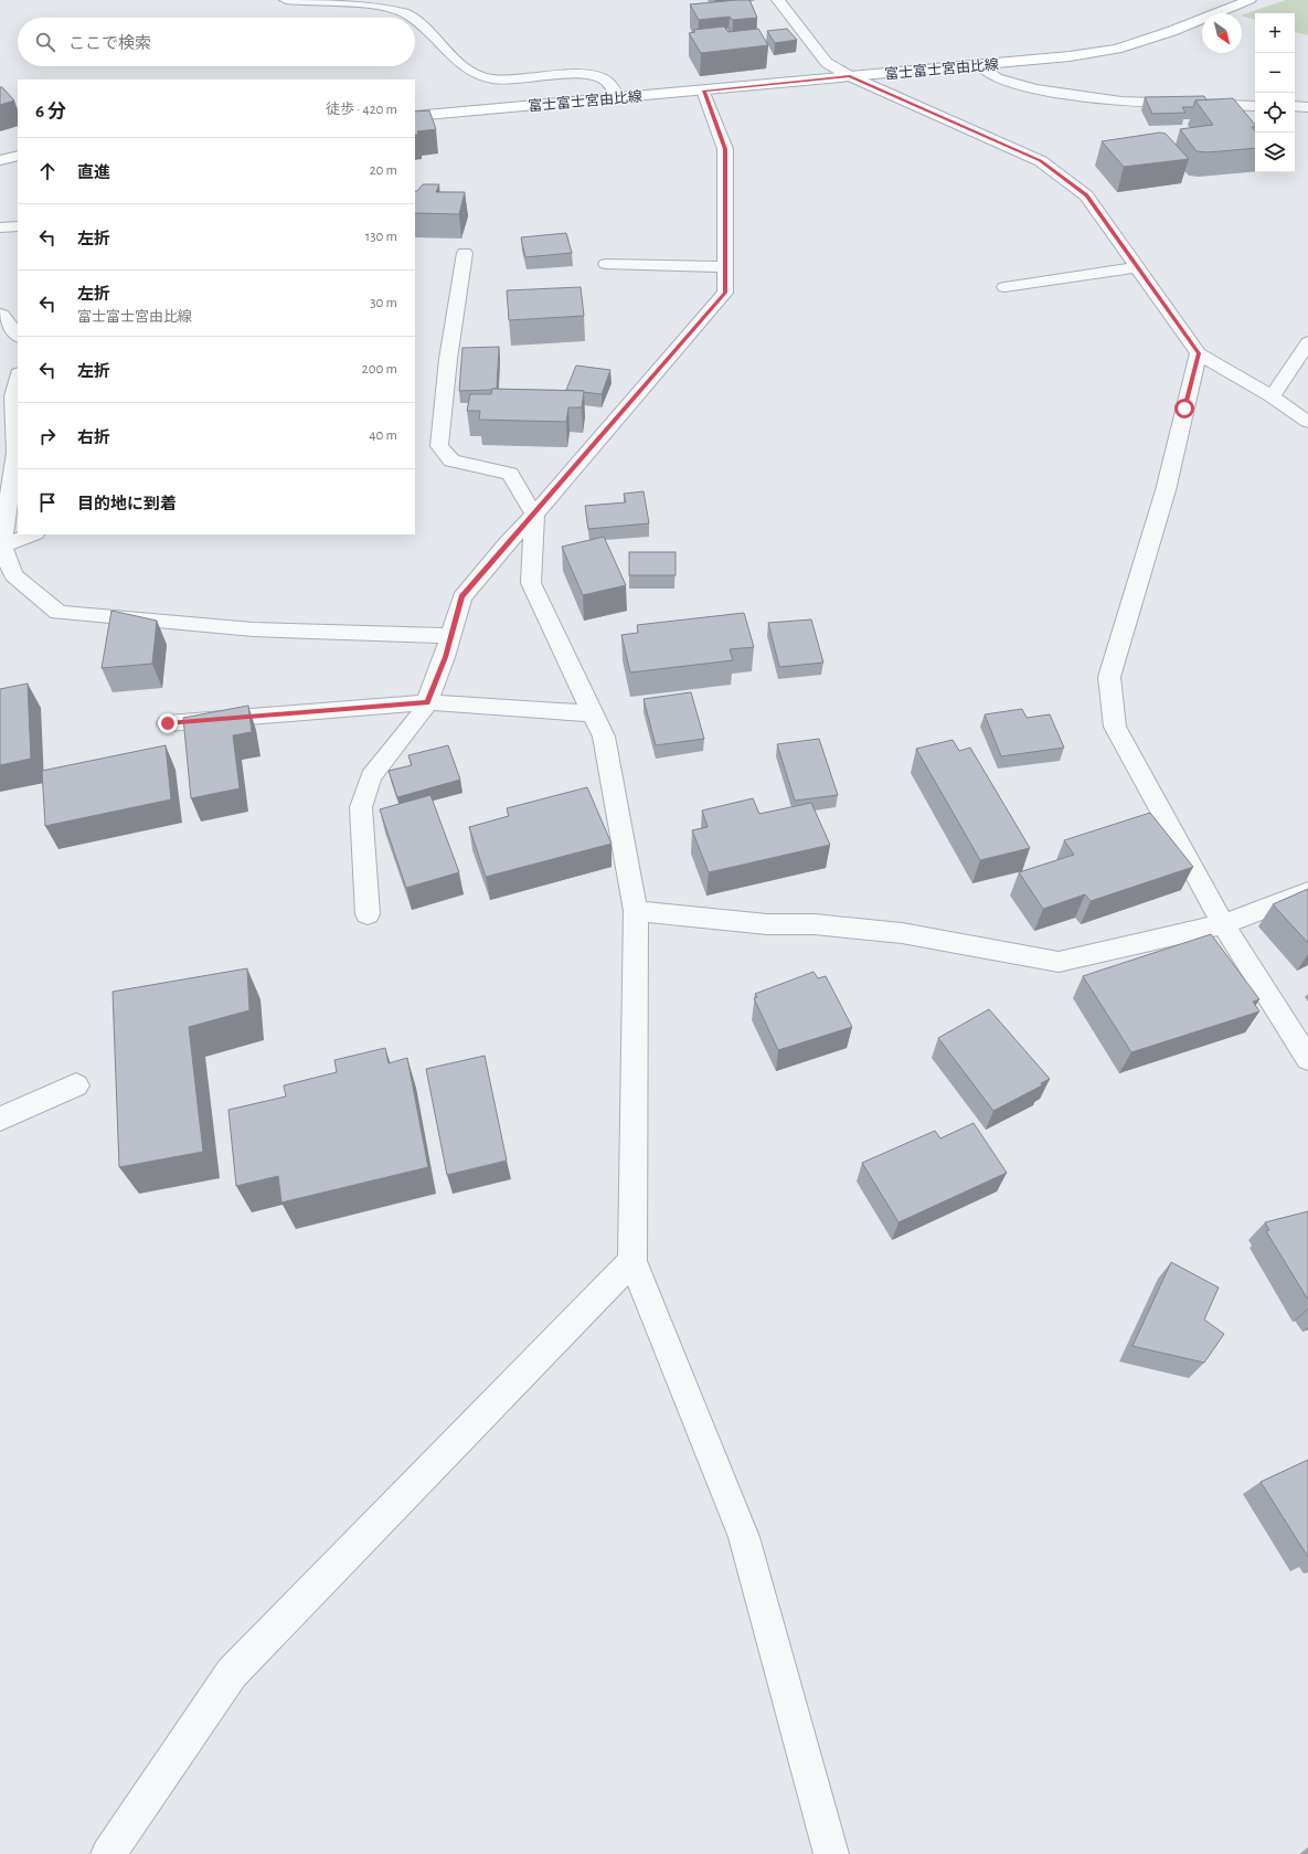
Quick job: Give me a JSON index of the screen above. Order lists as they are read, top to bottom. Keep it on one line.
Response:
{"streets":{"main road":["富士富士宮由比線"]},"north":"bottom right","page":{"map_buttons":["+","−"],"search":"ここで検索","heading":["6 分","徒歩 · 420 m"],"list":[["直進","20 m"],["左折","130 m"],["左折","富士富士宮由比線","30 m"],["左折","200 m"],["右折","40 m"],"目的地に到着"]}}
